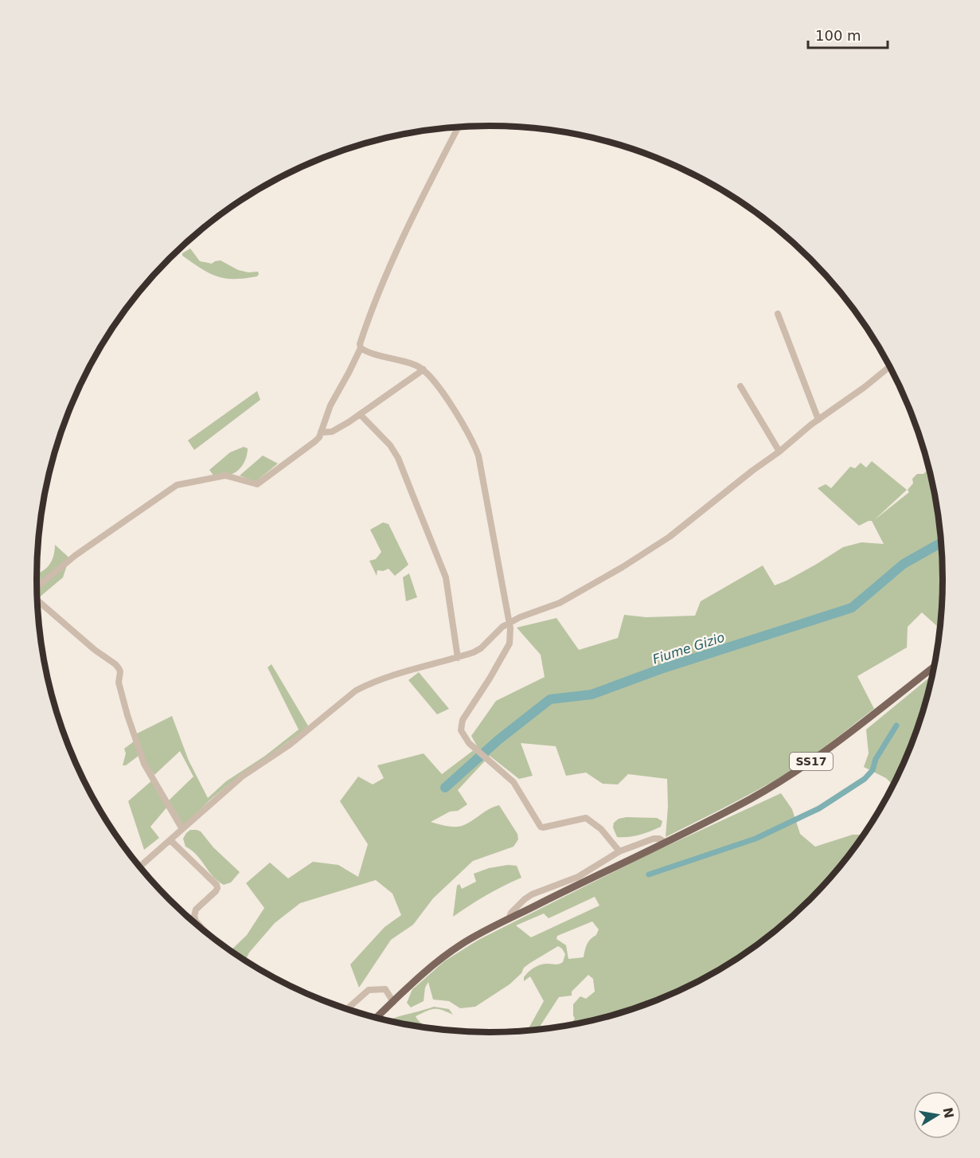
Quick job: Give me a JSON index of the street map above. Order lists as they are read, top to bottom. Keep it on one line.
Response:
{"streets":{"main road":["SS17"]},"water":["Fiume Gizio"],"scale_bar":"100 m","north":"right"}
